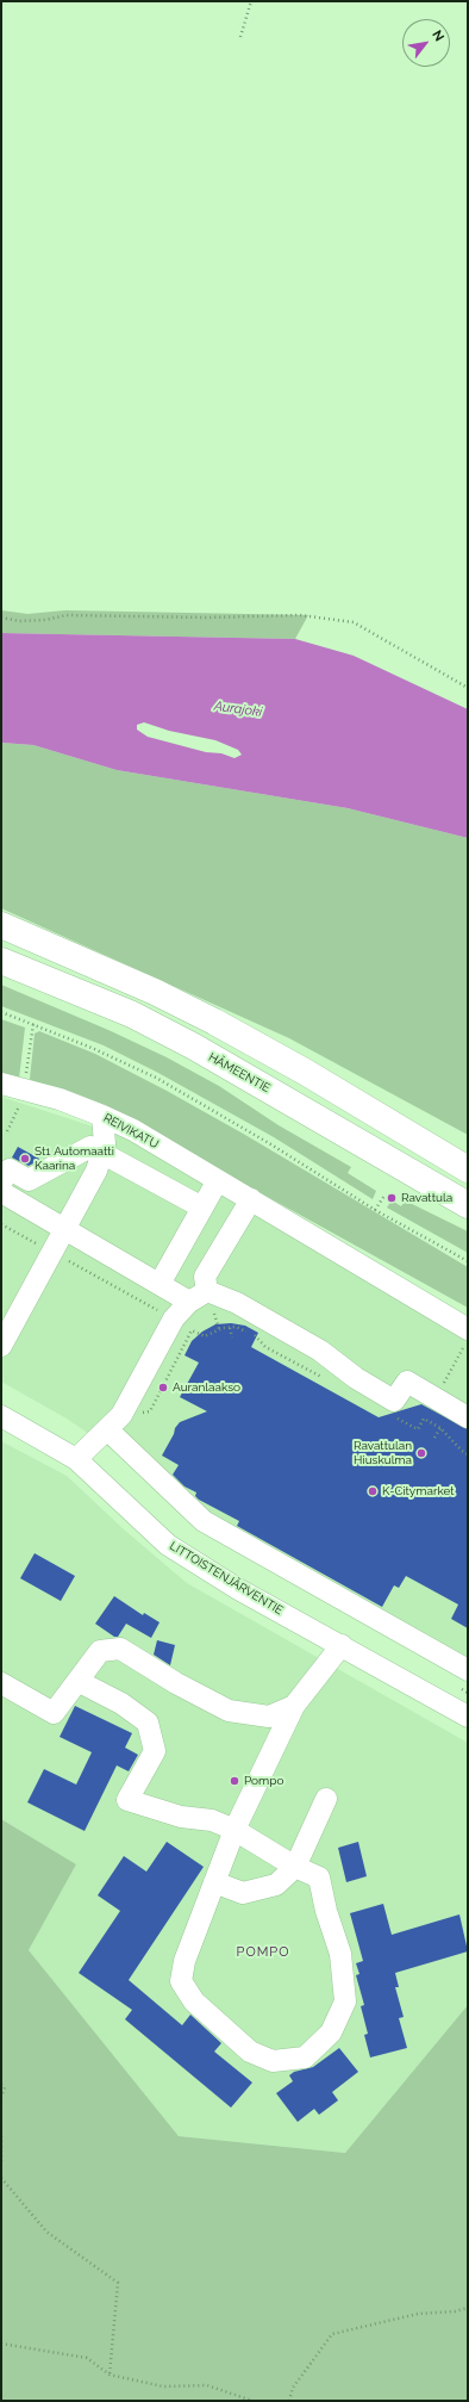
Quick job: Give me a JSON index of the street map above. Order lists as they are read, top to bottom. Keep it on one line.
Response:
{"streets":{"highway":["HÄMEENTIE"],"street":["REIVIKATU","LITTOISTENJÄRVENTIE"]},"districts":["POMPO"],"water":["Aurajoki"],"places":["St1 Automaatti Kaarina","Ravattula","Auranlaakso","Ravattulan Hiuskulma","K-Citymarket","Pompo"],"north":"top right"}
